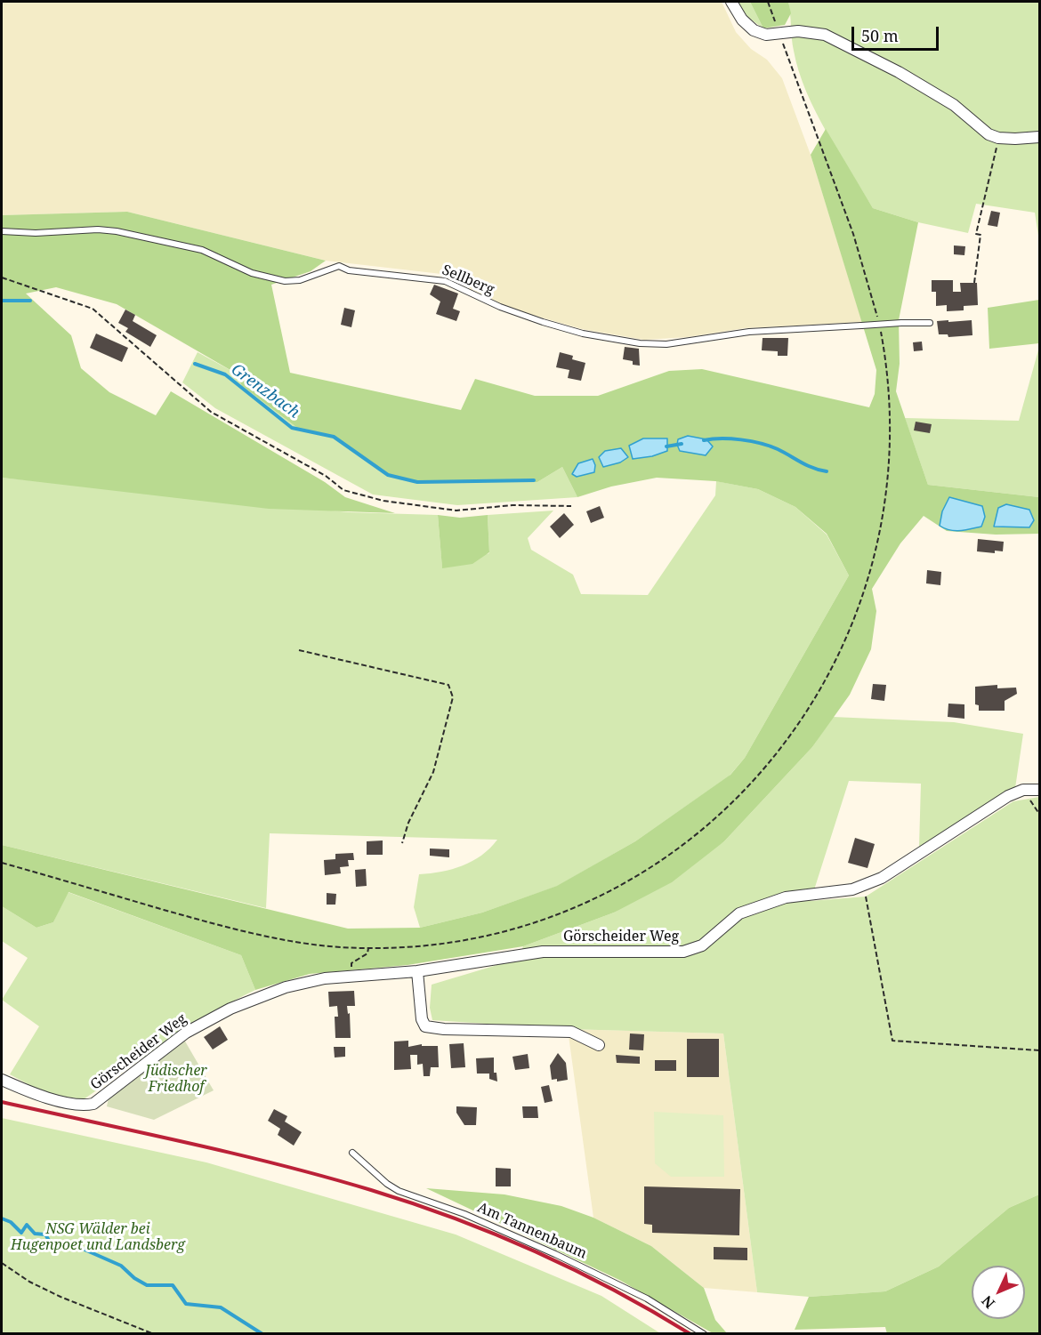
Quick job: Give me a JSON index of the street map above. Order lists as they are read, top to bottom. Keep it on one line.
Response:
{"streets":{"street":["Görscheider Weg"],"lane":["Sellberg","Am Tannenbaum"]},"water":["Grenzbach"],"parks":["Jüdischer Friedhof","NSG Wälder bei Hugenpoet und Landsberg"],"scale_bar":"50 m","north":"bottom left"}
